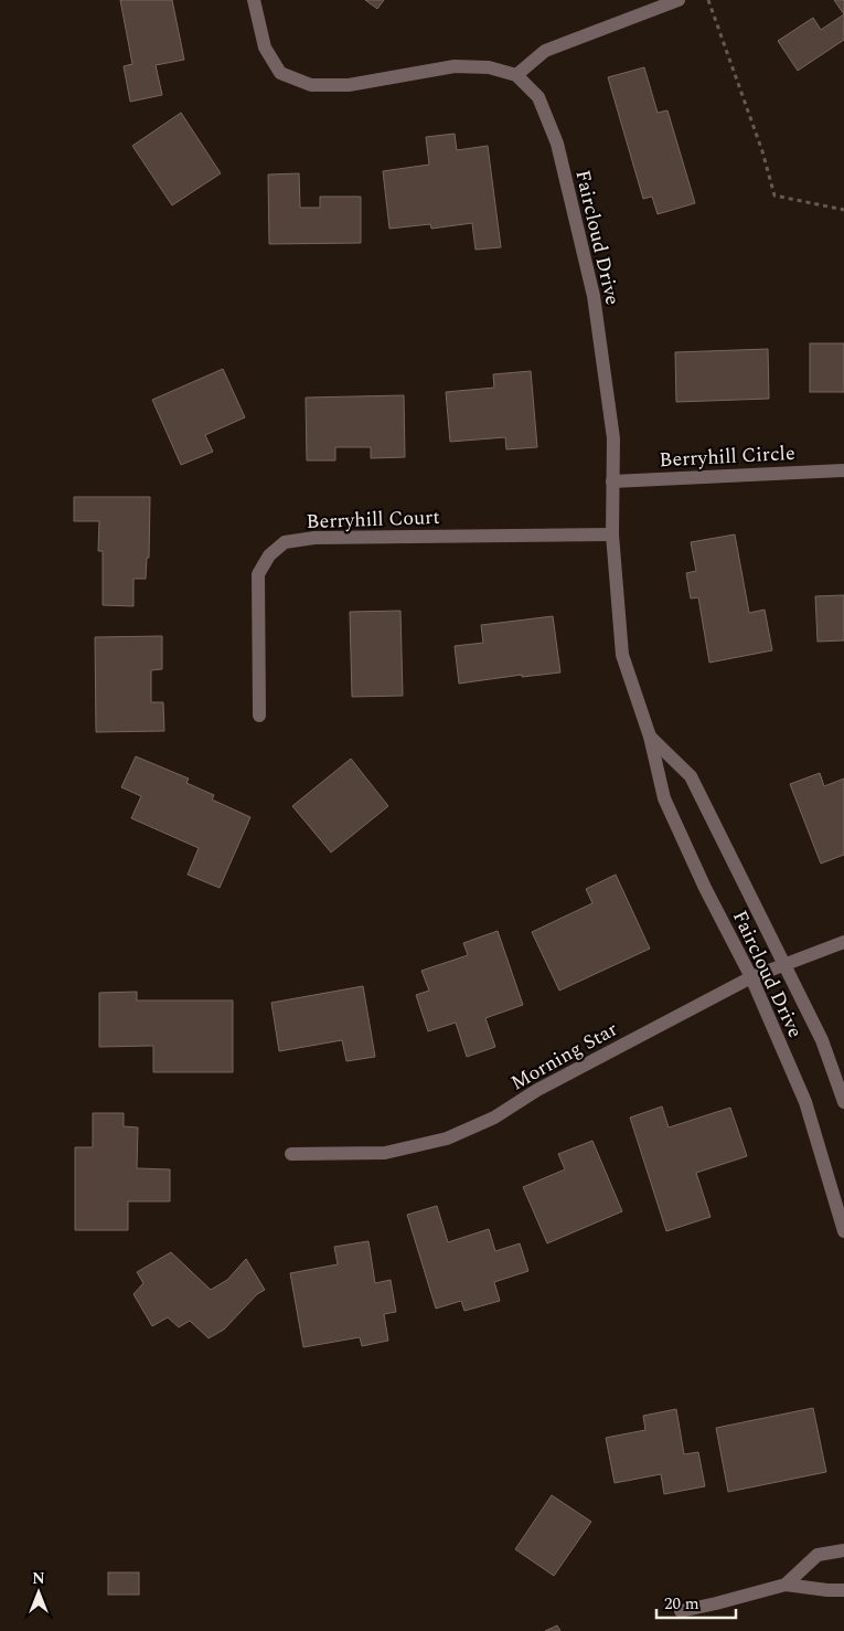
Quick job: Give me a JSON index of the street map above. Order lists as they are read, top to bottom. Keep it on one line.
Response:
{"streets":{"street":["Faircloud Drive","Berryhill Circle","Berryhill Court","Morning Star"]},"crossings":[["Faircloud Drive","Berryhill Circle"],["Faircloud Drive","Berryhill Court"],["Faircloud Drive","Morning Star"]],"scale_bar":"20 m","north":"top"}
